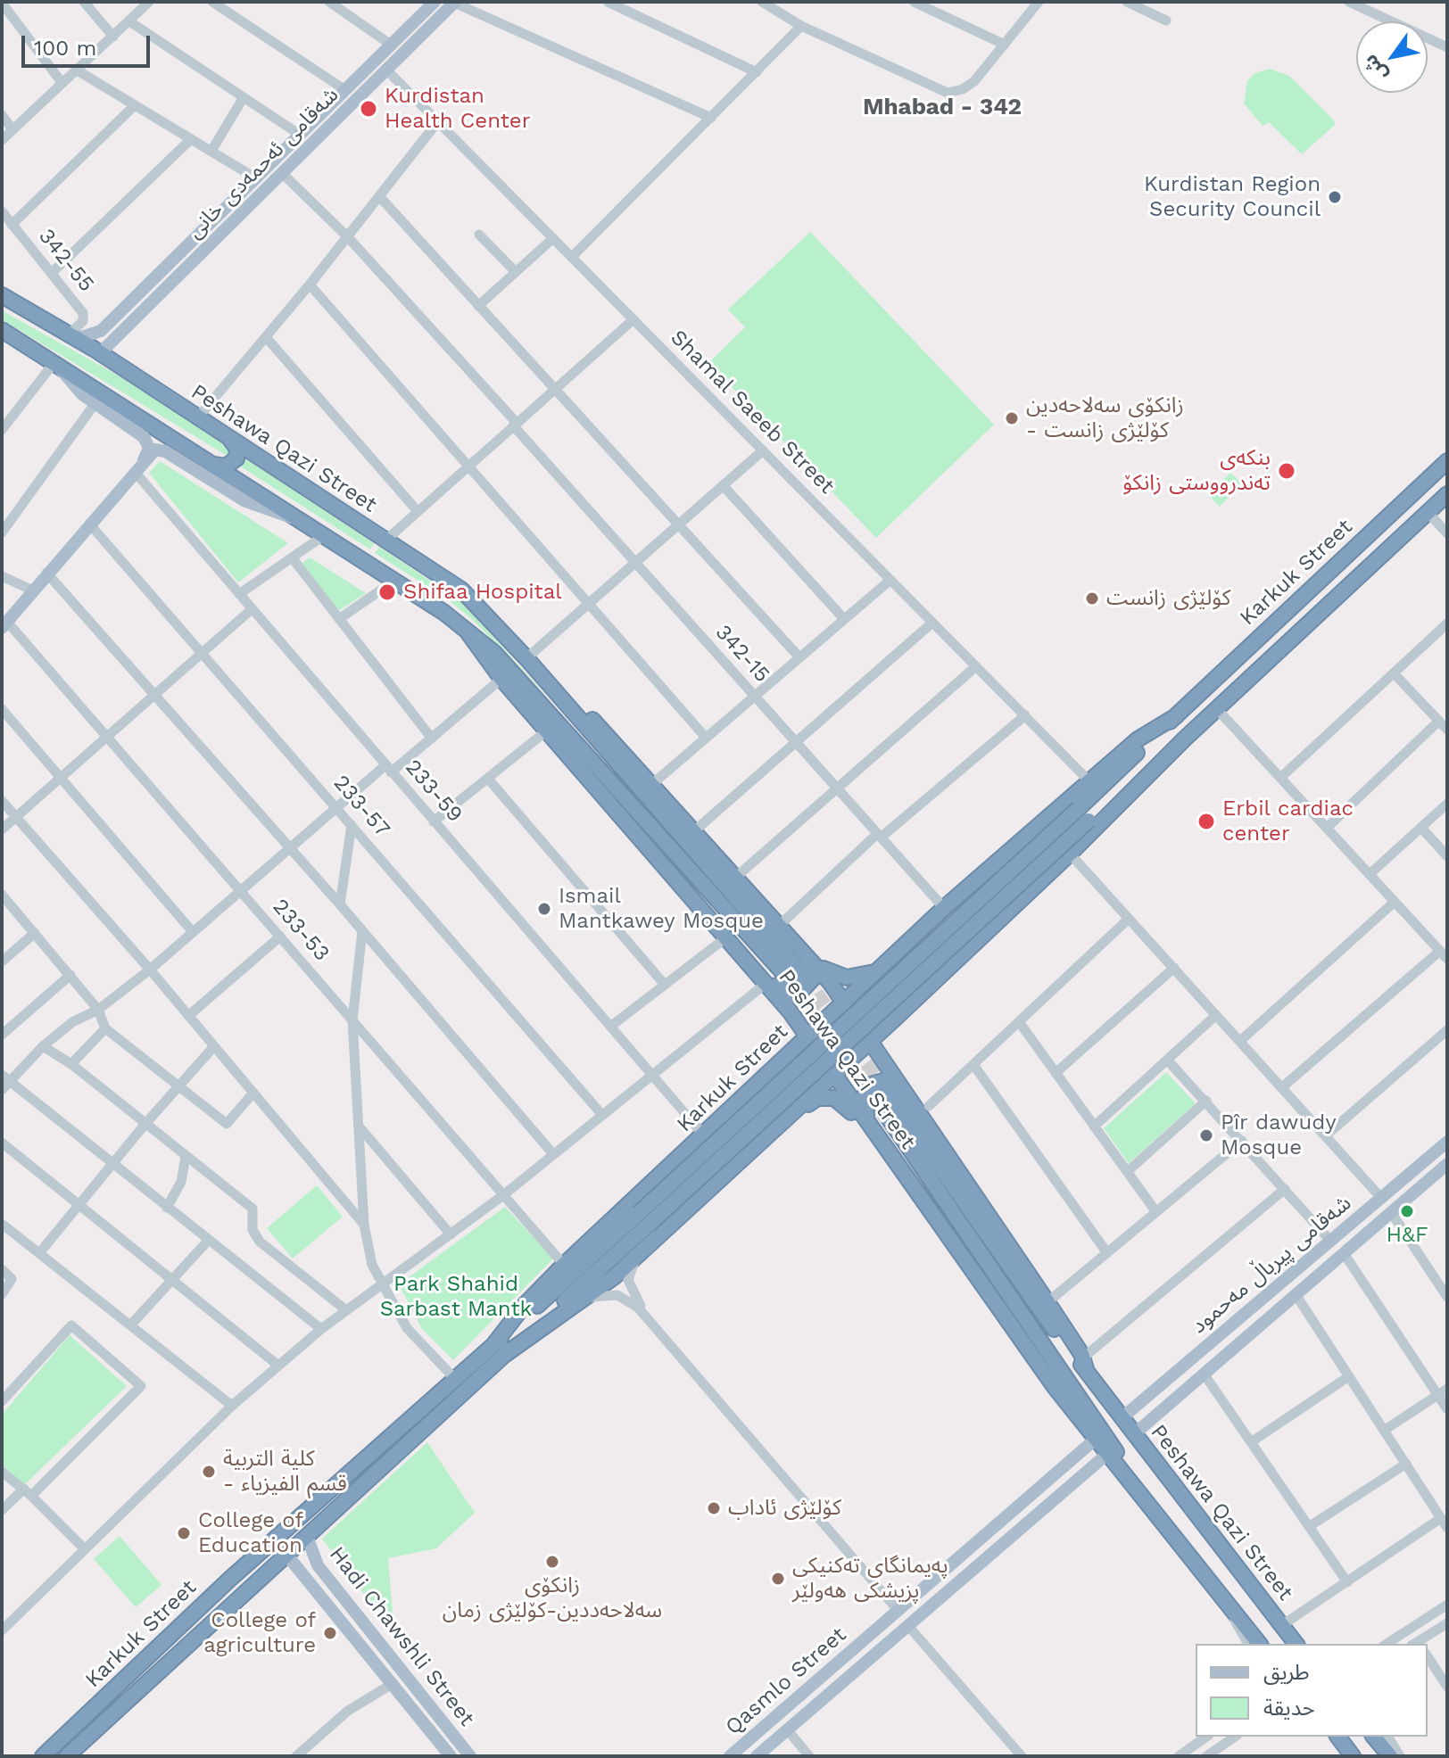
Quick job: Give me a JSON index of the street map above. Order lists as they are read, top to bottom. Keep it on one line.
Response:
{"streets":{"highway":["Peshawa Qazi Street","Karkuk Street"],"main road":["شەقامی ئەحمەدی خانی","شەقامی پیرباڵ مەحمود","Hadi Chawshli Street","Qasmlo Street"],"street":["342-55","Shamal Saeeb Street","342-15","233-59","233-57","233-53"]},"crossings":[["شەقامی ئەحمەدی خانی","342-55"],["شەقامی ئەحمەدی خانی","Shamal Saeeb Street"],["شەقامی ئەحمەدی خانی","Peshawa Qazi Street"],["شەقامی ئەحمەدی خانی","342-15"],["342-55","Peshawa Qazi Street"],["Shamal Saeeb Street","Karkuk Street"],["Peshawa Qazi Street","Karkuk Street"],["Peshawa Qazi Street","شەقامی پیرباڵ مەحمود"],["Peshawa Qazi Street","Qasmlo Street"],["Karkuk Street","342-15"],["Karkuk Street","233-59"],["Karkuk Street","233-53"],["Karkuk Street","Hadi Chawshli Street"]],"districts":["Mhabad - 342"],"parks":["Park Shahid Sarbast Mantk"],"places":["Kurdistan Health Center","Kurdistan Region Security Council","زانکۆی سەلاحەدین - کۆلێژی زانست","بنکەی تەندرووستی زانکۆ","Shifaa Hospital","کۆلێژی زانست","Erbil cardiac center","Ismail Mantkawey Mosque","Pîr dawudy Mosque","H&F","كلية التربية - قسم الفيزياء","کۆلێژی ئاداب","College of Education","زانکۆی سەلاحەددین-کۆلێژی زمان","پەیمانگای تەکنیکی پزیشکی هەولێر","College of agriculture"],"legend":["طريق","حديقة"],"scale_bar":"100 m","north":"bottom left"}
